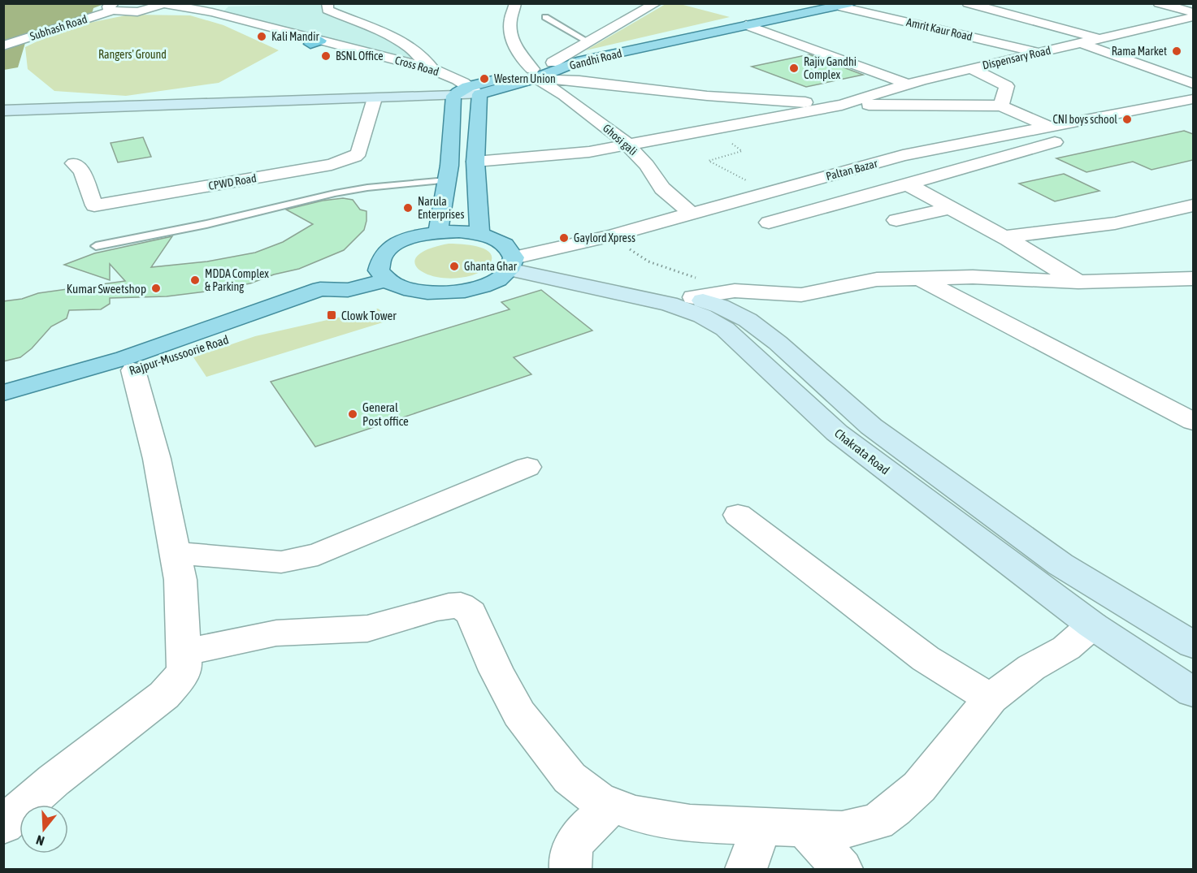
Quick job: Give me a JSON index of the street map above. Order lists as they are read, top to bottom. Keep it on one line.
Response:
{"streets":{"main road":["Gandhi Road","Rajpur-Mussoorie Road","Chakrata Road"],"street":["Subhash Road","Amrit Kaur Road","Dispensary Road","Cross Road","Ghosi gali","Paltan Bazar","CPWD Road"]},"crossings":[["Subhash Road","Cross Road"],["Amrit Kaur Road","Dispensary Road"],["Amrit Kaur Road","Gandhi Road"],["Gandhi Road","Cross Road"],["Gandhi Road","Ghosi gali"],["Ghosi gali","Paltan Bazar"],["Paltan Bazar","Chakrata Road"]],"parks":["Rangers' Ground"],"places":{"other":["Kali Mandir","Rama Market","BSNL Office","Rajiv Gandhi Complex","Western Union","CNI boys school","Narula Enterprises","Gaylord Xpress","Ghanta Ghar","MDDA Complex & Parking","Kumar Sweetshop","General Post office"],"transit":["Clowk Tower"]},"north":"bottom"}
